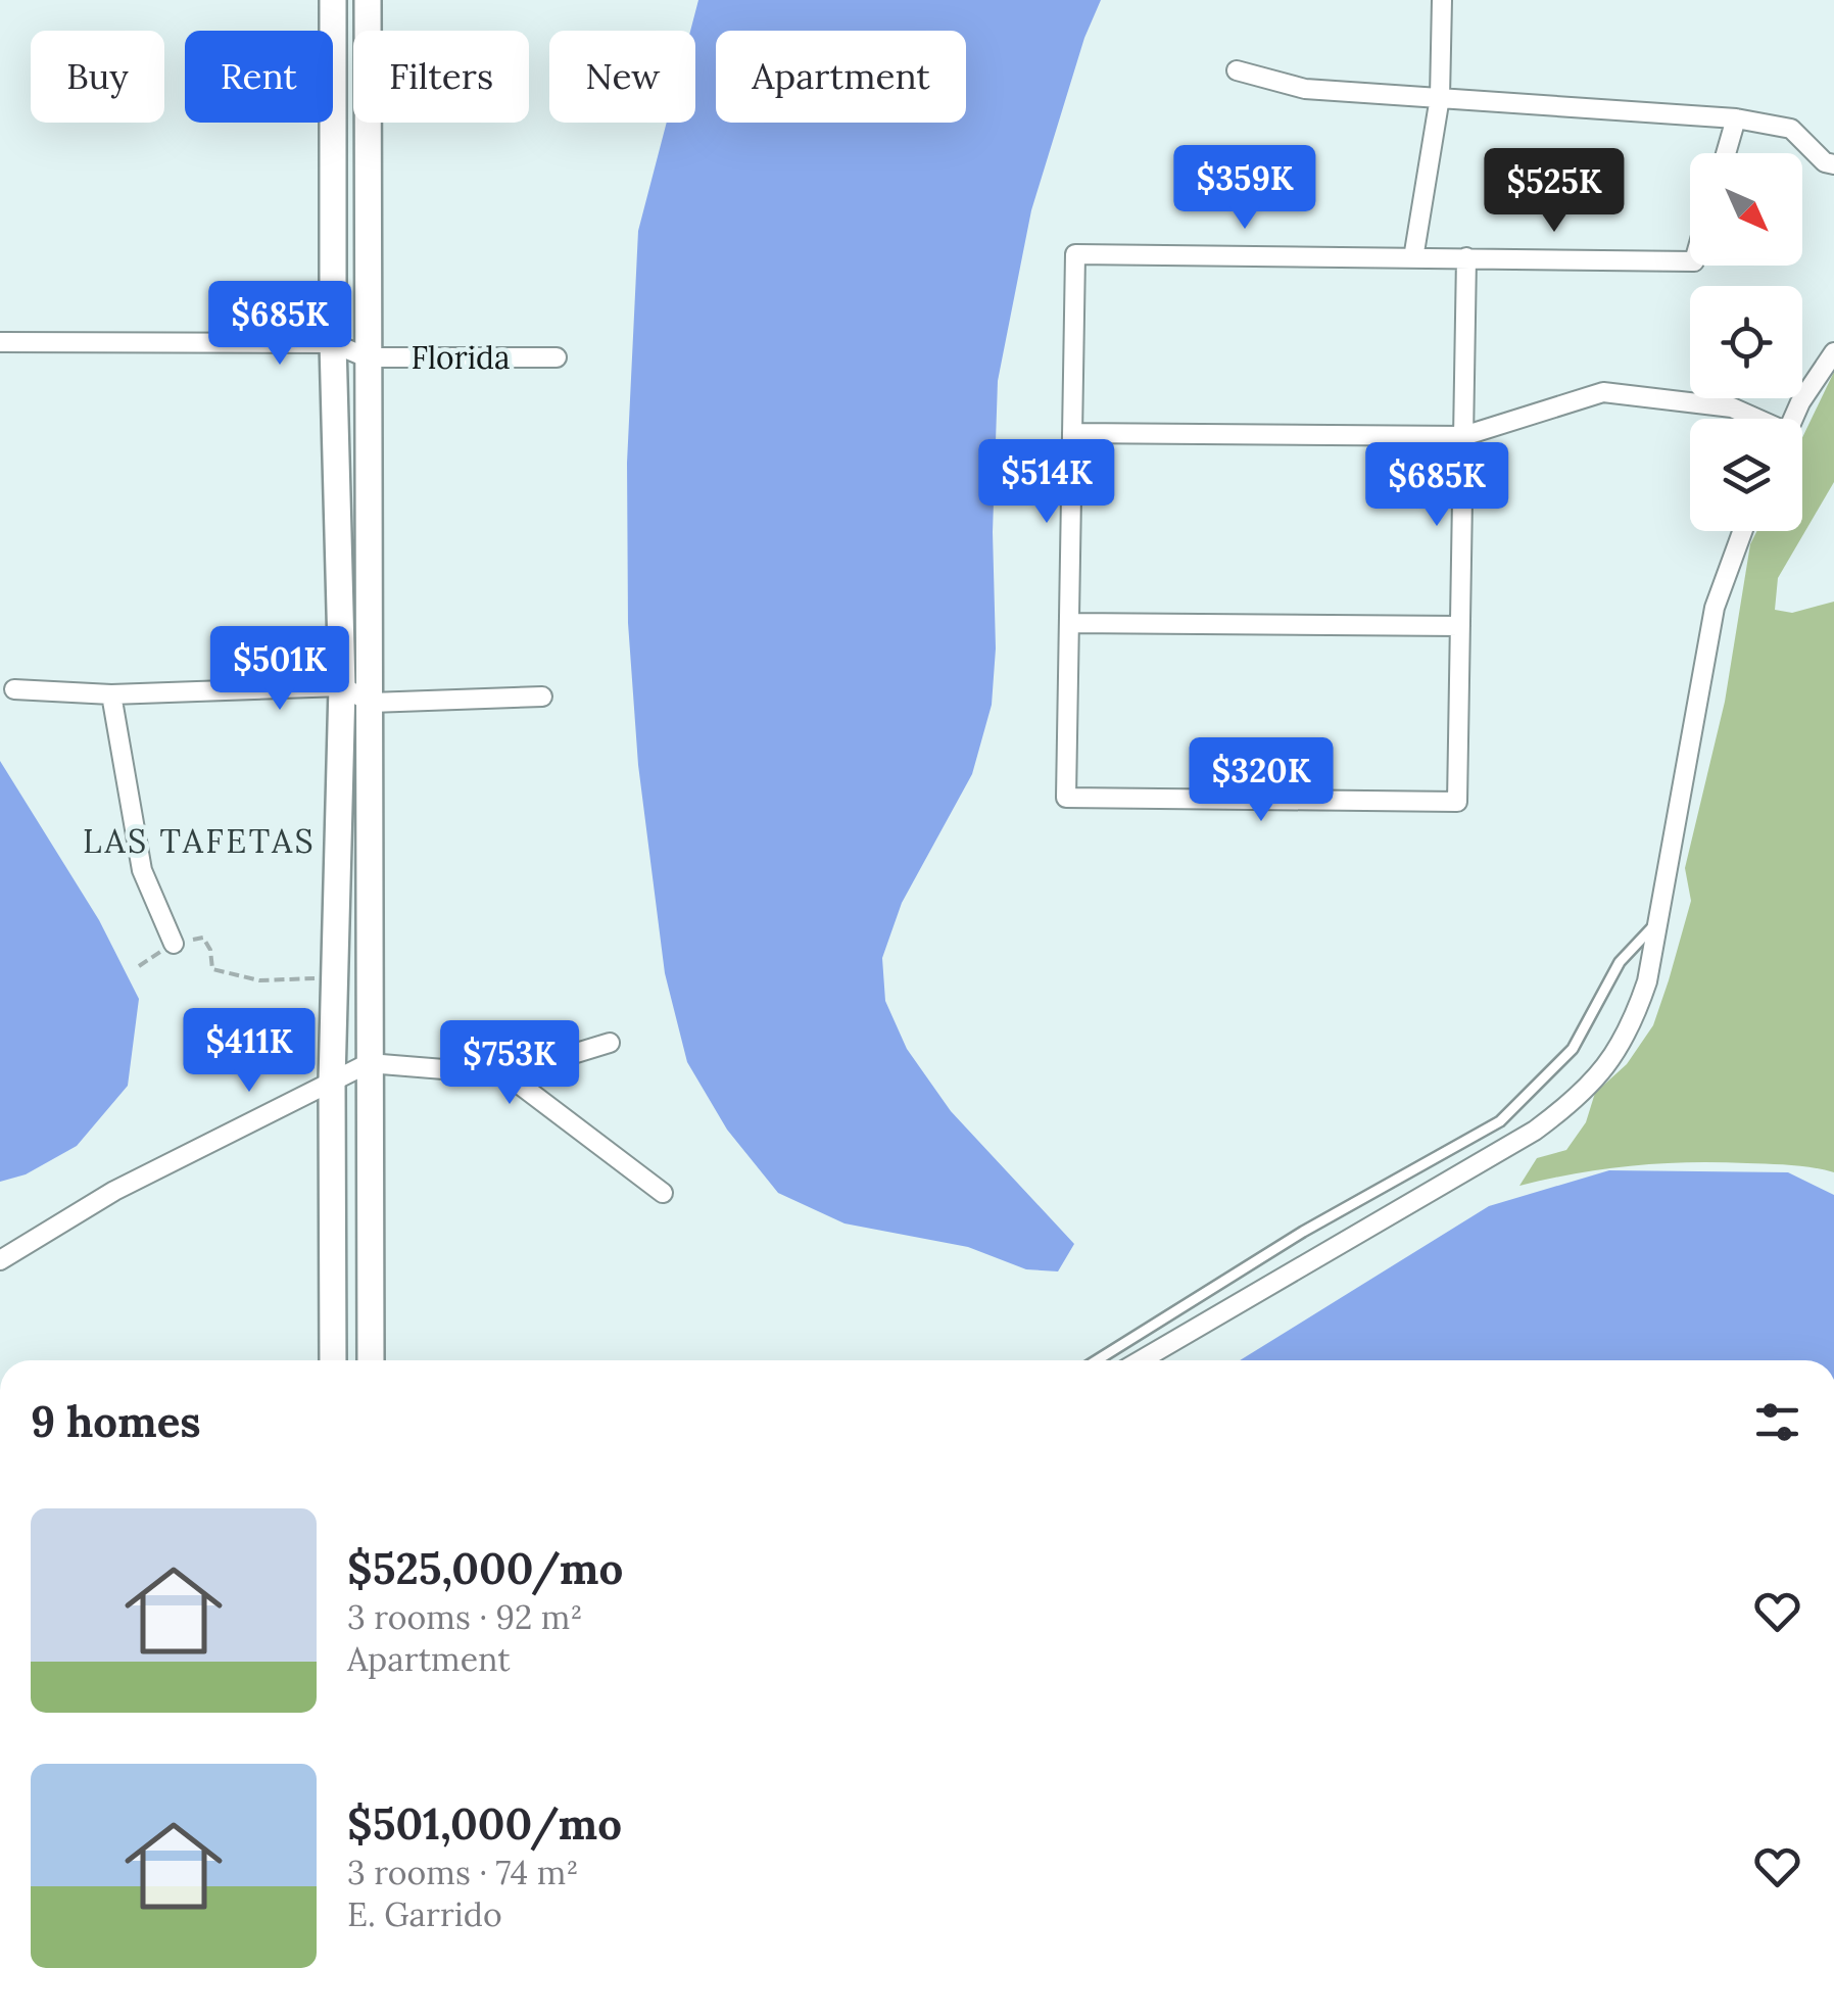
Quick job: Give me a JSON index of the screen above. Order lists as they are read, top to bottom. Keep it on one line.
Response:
{"streets":{"street":["Florida"]},"districts":["LAS TAFETAS"],"north":"bottom right","page":{"chip":["Buy","Rent","Filters","New","Apartment"],"price":["$359K","$525K","$685K","$514K","$685K","$501K","$320K","$411K","$753K"],"heading":"9 homes","list":[{"name":"$525,000/mo","note":"3 rooms · 92 m² · Apartment"},{"name":"$501,000/mo","note":"3 rooms · 74 m² · E. Garrido"}]}}
